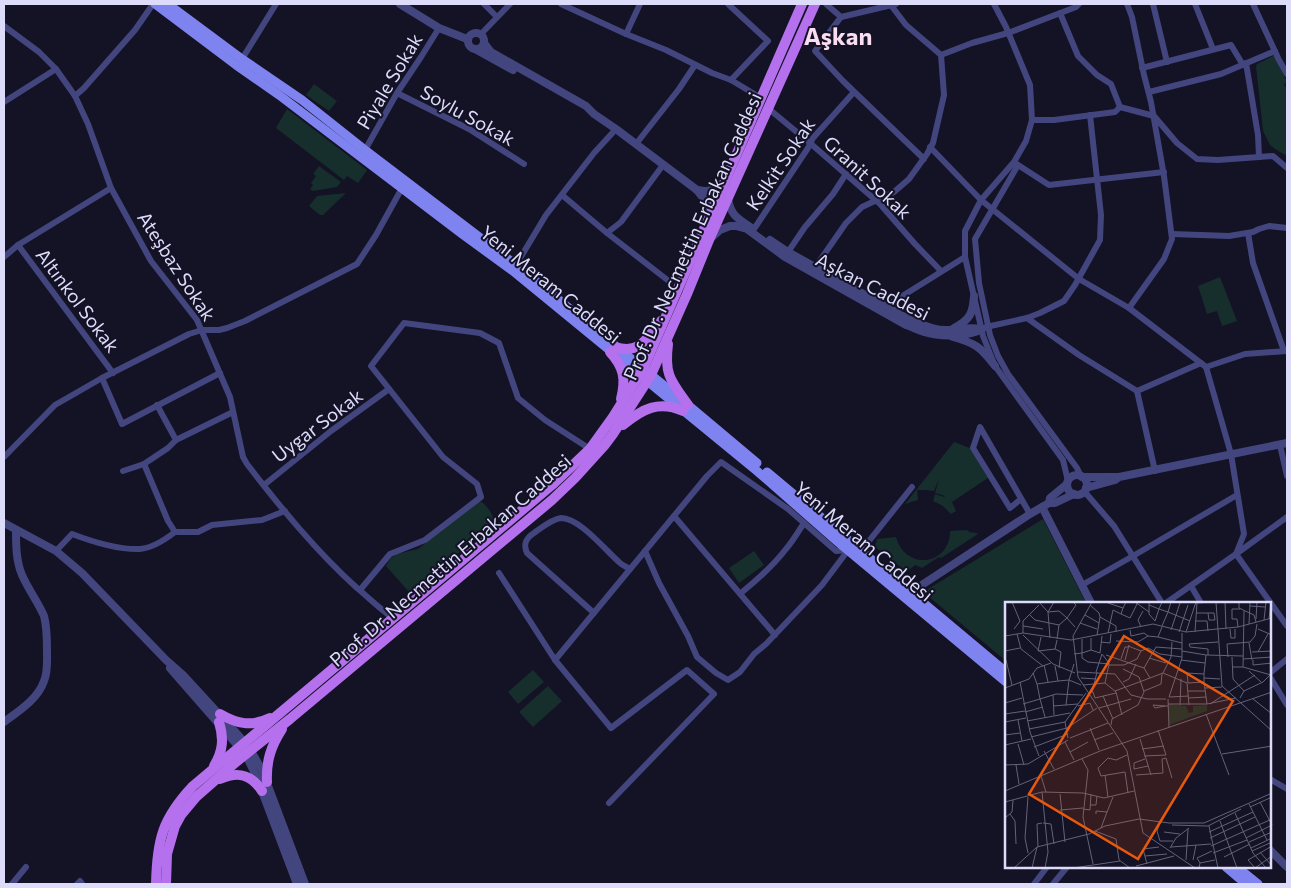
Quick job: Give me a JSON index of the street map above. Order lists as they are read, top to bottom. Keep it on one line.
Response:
{"streets":{"main road":["Prof. Dr. Necmettin Erbakan Caddesi","Yeni Meram Caddesi"],"street":["Piyale Sokak","Soylu Sokak","Kelkit Sokak","Granit Sokak","Ateşbaz Sokak","Aşkan Caddesi","Altınkol Sokak","Uygar Sokak"]},"crossings":[["Piyale Sokak","Soylu Sokak"],["Piyale Sokak","Yeni Meram Caddesi"],["Kelkit Sokak","Granit Sokak"],["Kelkit Sokak","Aşkan Caddesi"],["Granit Sokak","Prof. Dr. Necmettin Erbakan Caddesi"],["Prof. Dr. Necmettin Erbakan Caddesi","Ateşbaz Sokak"],["Prof. Dr. Necmettin Erbakan Caddesi","Yeni Meram Caddesi"],["Prof. Dr. Necmettin Erbakan Caddesi","Aşkan Caddesi"],["Ateşbaz Sokak","Uygar Sokak"]],"districts":["Aşkan"]}
